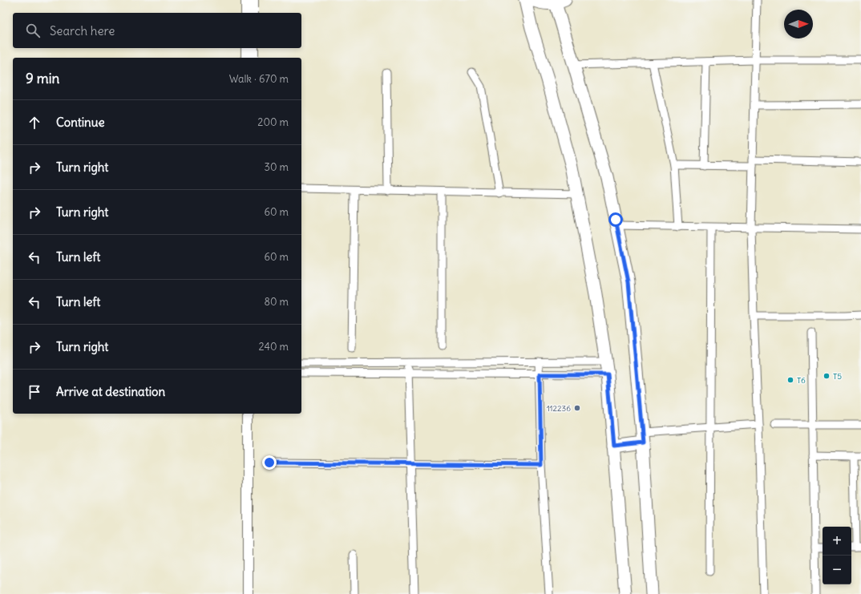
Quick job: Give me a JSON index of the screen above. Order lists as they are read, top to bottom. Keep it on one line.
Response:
{"places":["T5","T6","112236"],"north":"right","page":{"search":"Search here","heading":["9 min","Walk · 670 m"],"list":[["Continue","200 m"],["Turn right","30 m"],["Turn right","60 m"],["Turn left","60 m"],["Turn left","80 m"],["Turn right","240 m"],"Arrive at destination"],"map_buttons":["+","−"]}}
